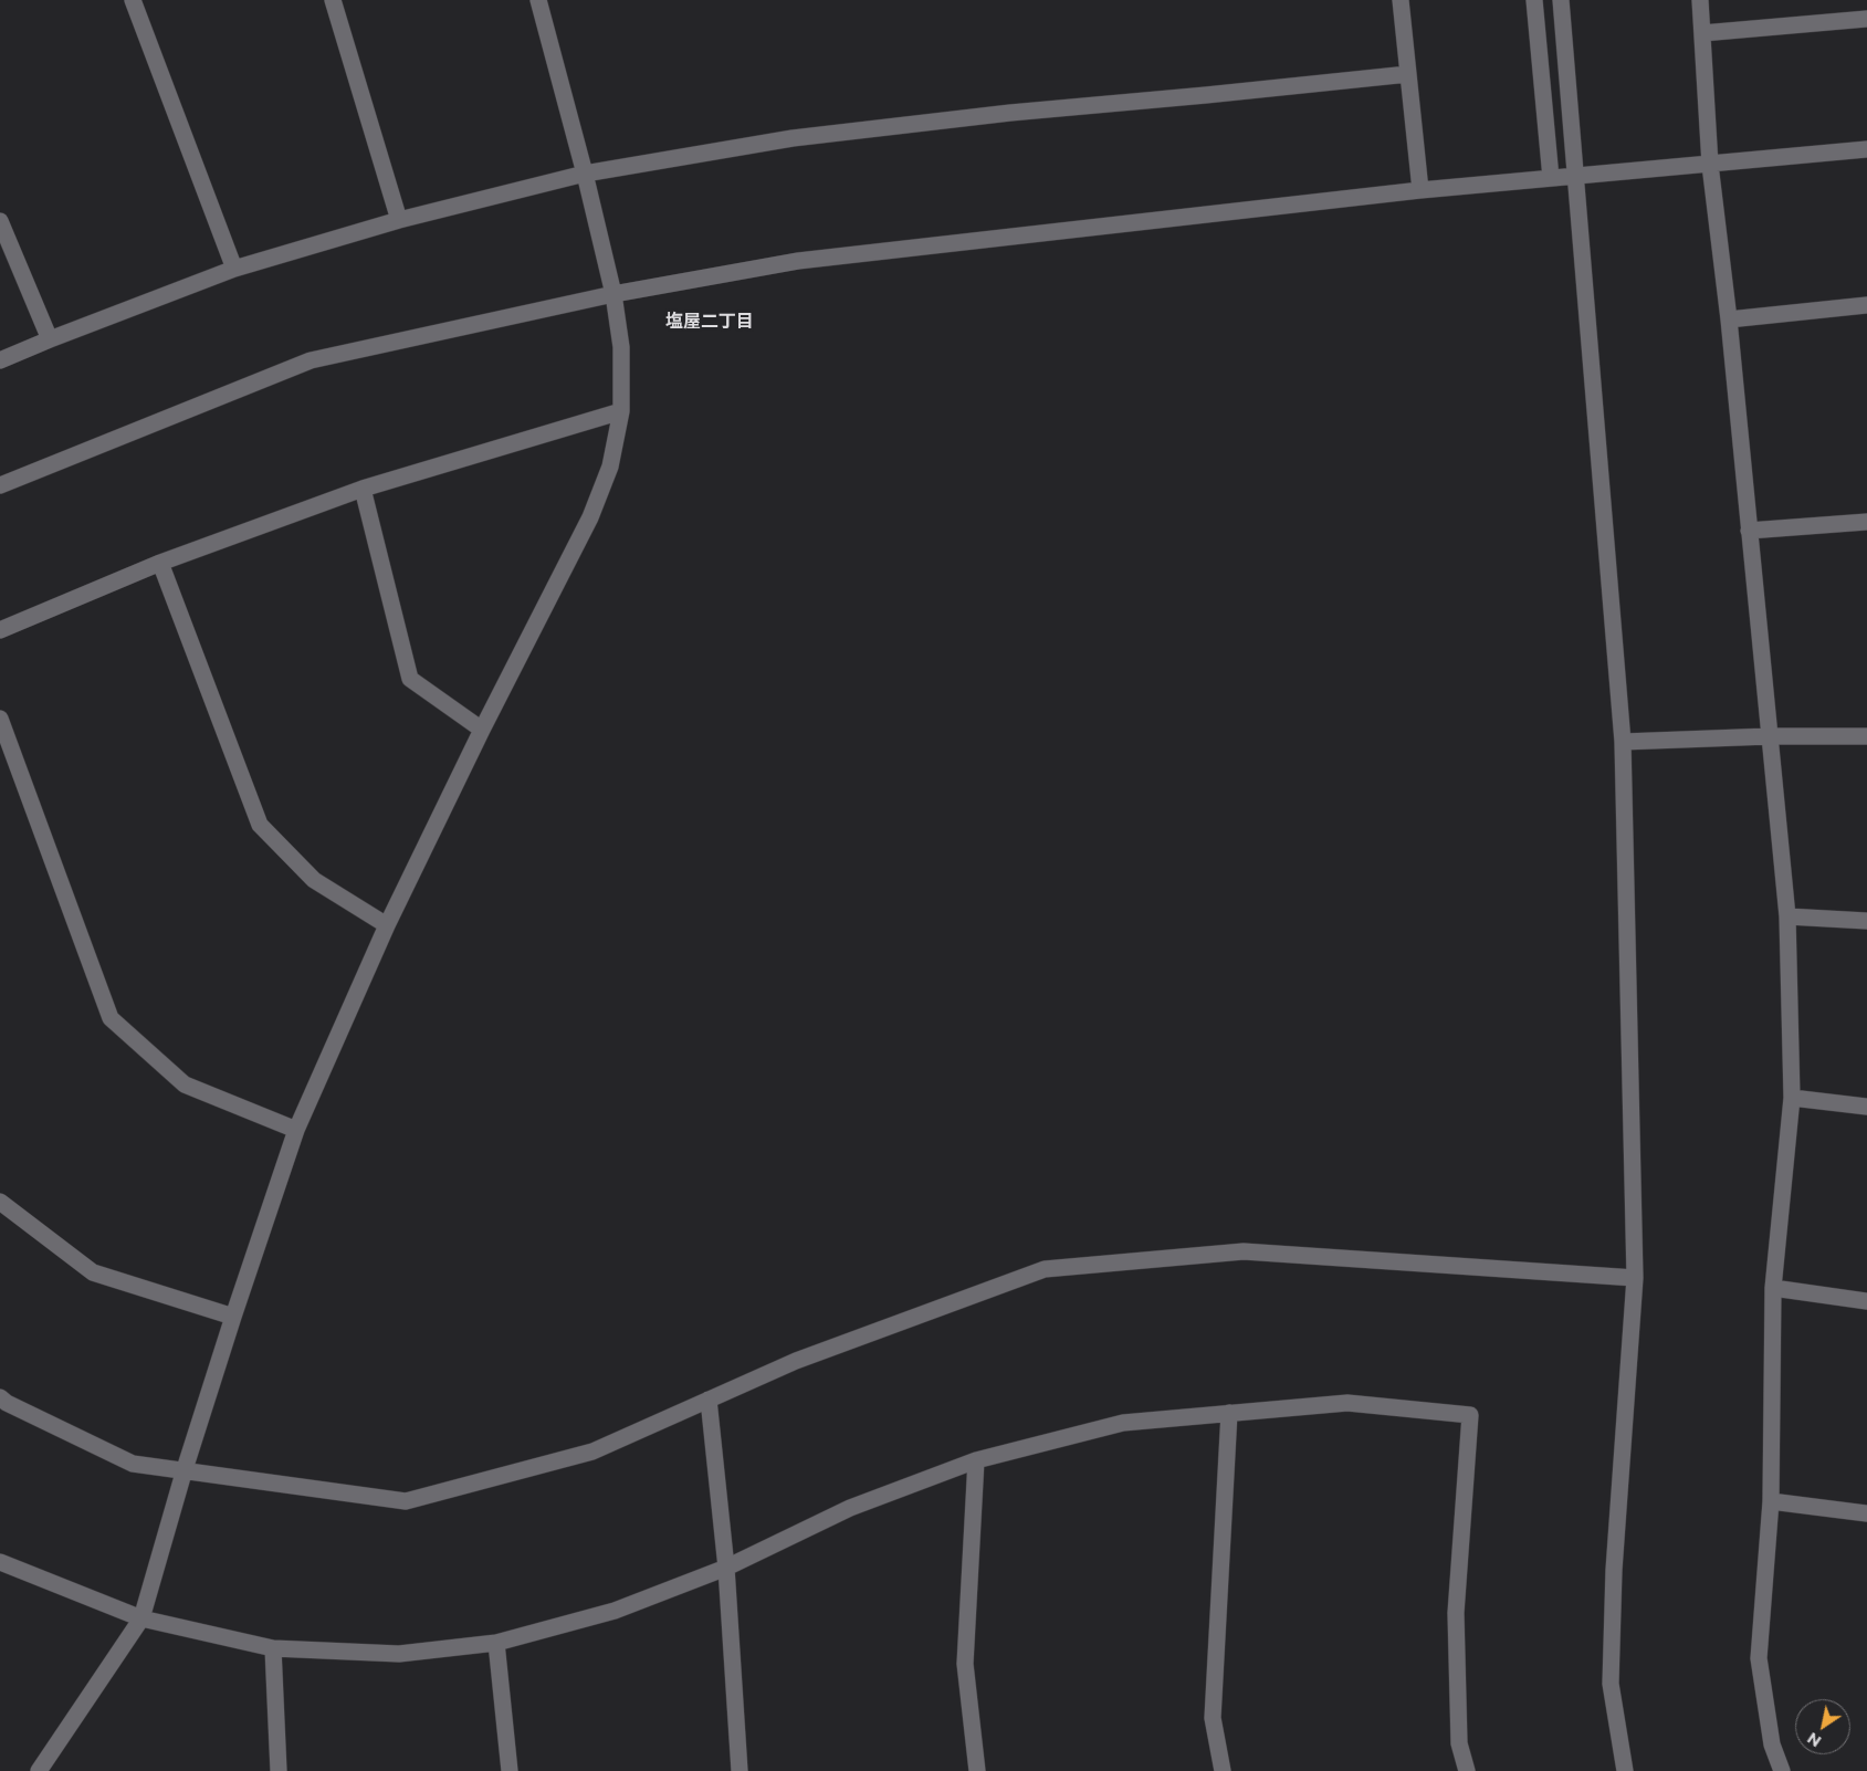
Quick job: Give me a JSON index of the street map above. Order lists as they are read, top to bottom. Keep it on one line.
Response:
{"districts":["塩屋二丁目"],"north":"bottom left"}
